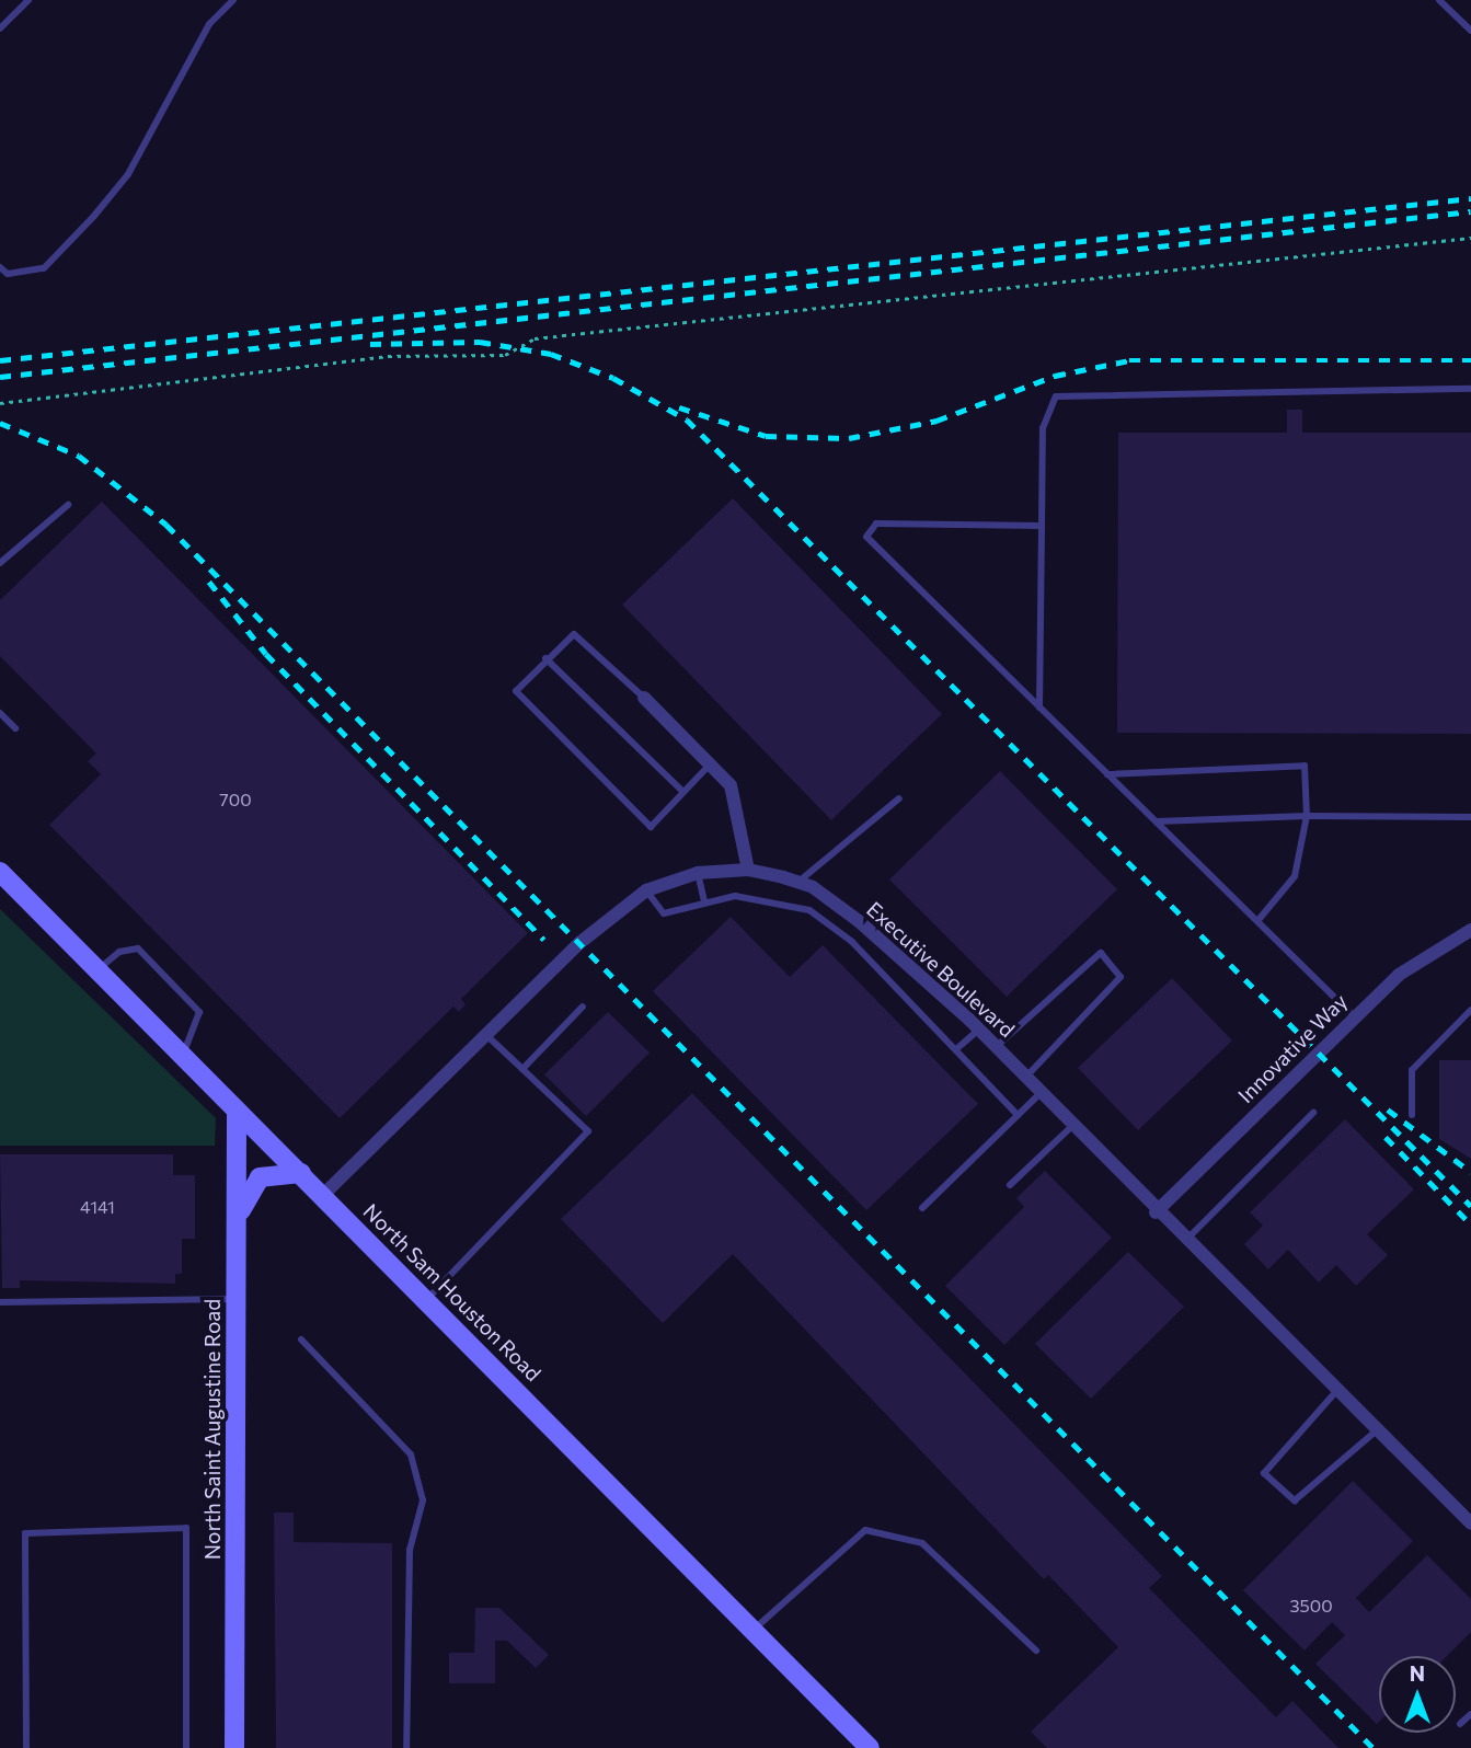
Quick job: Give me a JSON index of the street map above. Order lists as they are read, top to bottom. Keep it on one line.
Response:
{"streets":{"street":["Executive Boulevard","Innovative Way","North Sam Houston Road","North Saint Augustine Road"]},"crossings":[["Executive Boulevard","Innovative Way"],["Executive Boulevard","North Sam Houston Road"],["North Sam Houston Road","North Saint Augustine Road"]],"house_numbers":["700","4141","3500"],"north":"top"}
